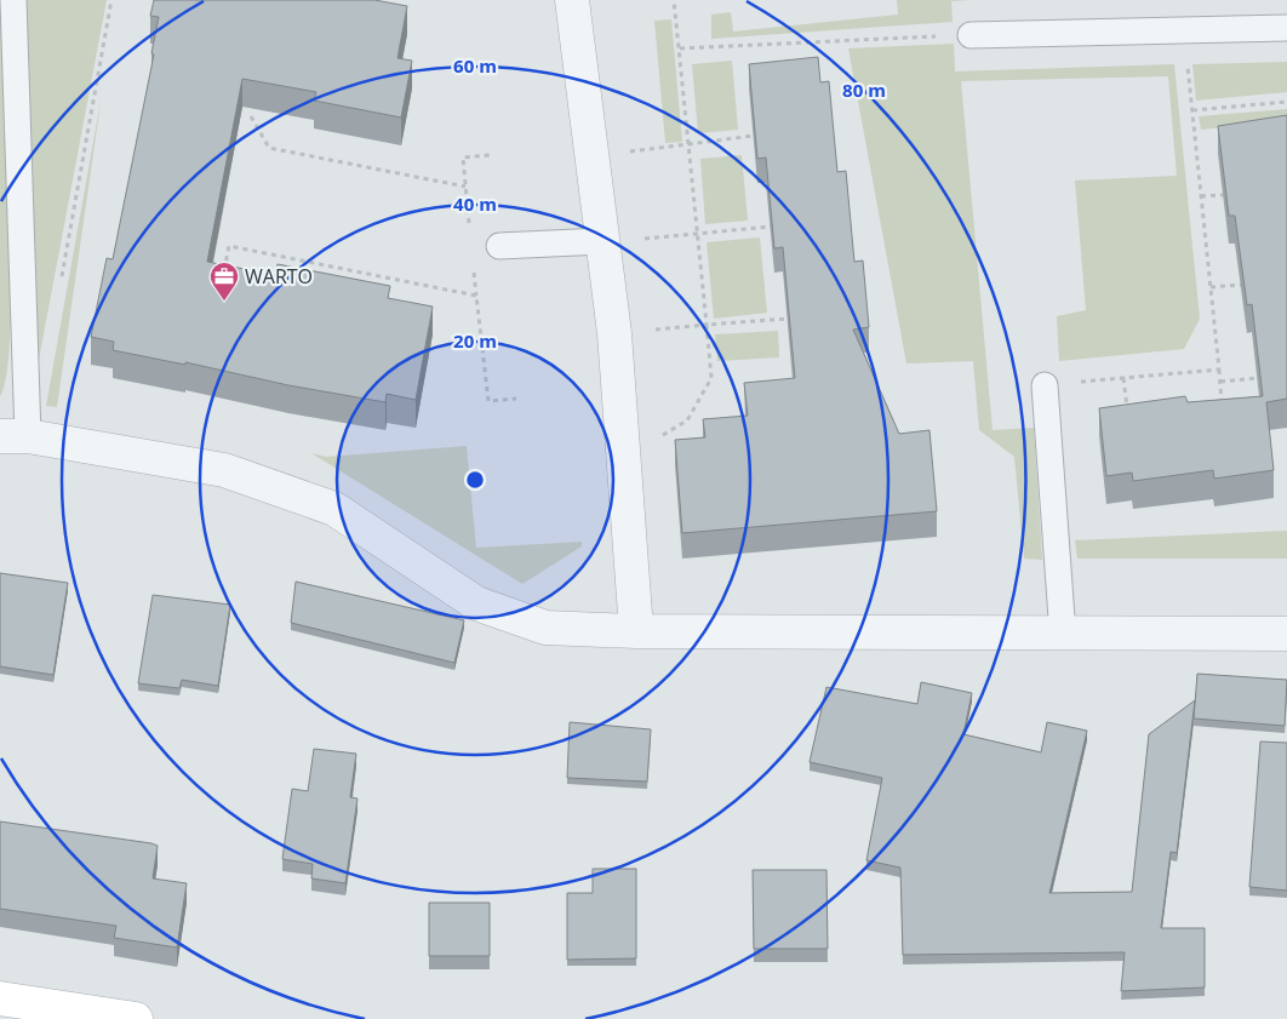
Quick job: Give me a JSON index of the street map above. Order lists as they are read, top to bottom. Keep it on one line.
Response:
{"places":{"office":["WARTO"]},"rings":["60 m","80 m","40 m","20 m"]}
